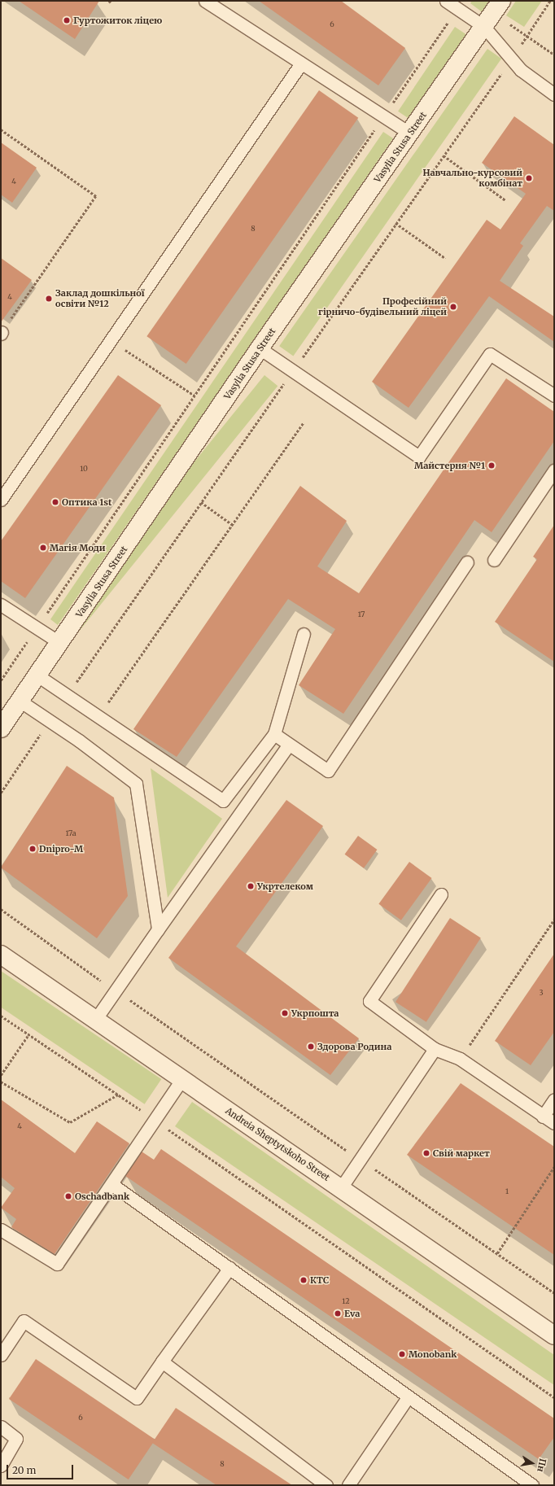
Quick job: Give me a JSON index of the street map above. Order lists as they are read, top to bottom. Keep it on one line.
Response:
{"streets":{"street":["Vasylia Stusa Street","Andreia Sheptytskoho Street"]},"places":["Гуртожиток ліцею","Навчально-курсовий комбінат","Заклад дошкільної освіти №12","Професійний гірничо-будівельний ліцей","Майстерня №1","Оптика 1st","Магія Моди","Dnipro-M","Укртелеком","Укрпошта","Здорова Родина","Свій маркет","Oschadbank","КТС","Eva","Monobank"],"house_numbers":["6","4","8","4","10","17","17а","3","4","1","12","6","8"],"scale_bar":"20 m","north":"right"}
